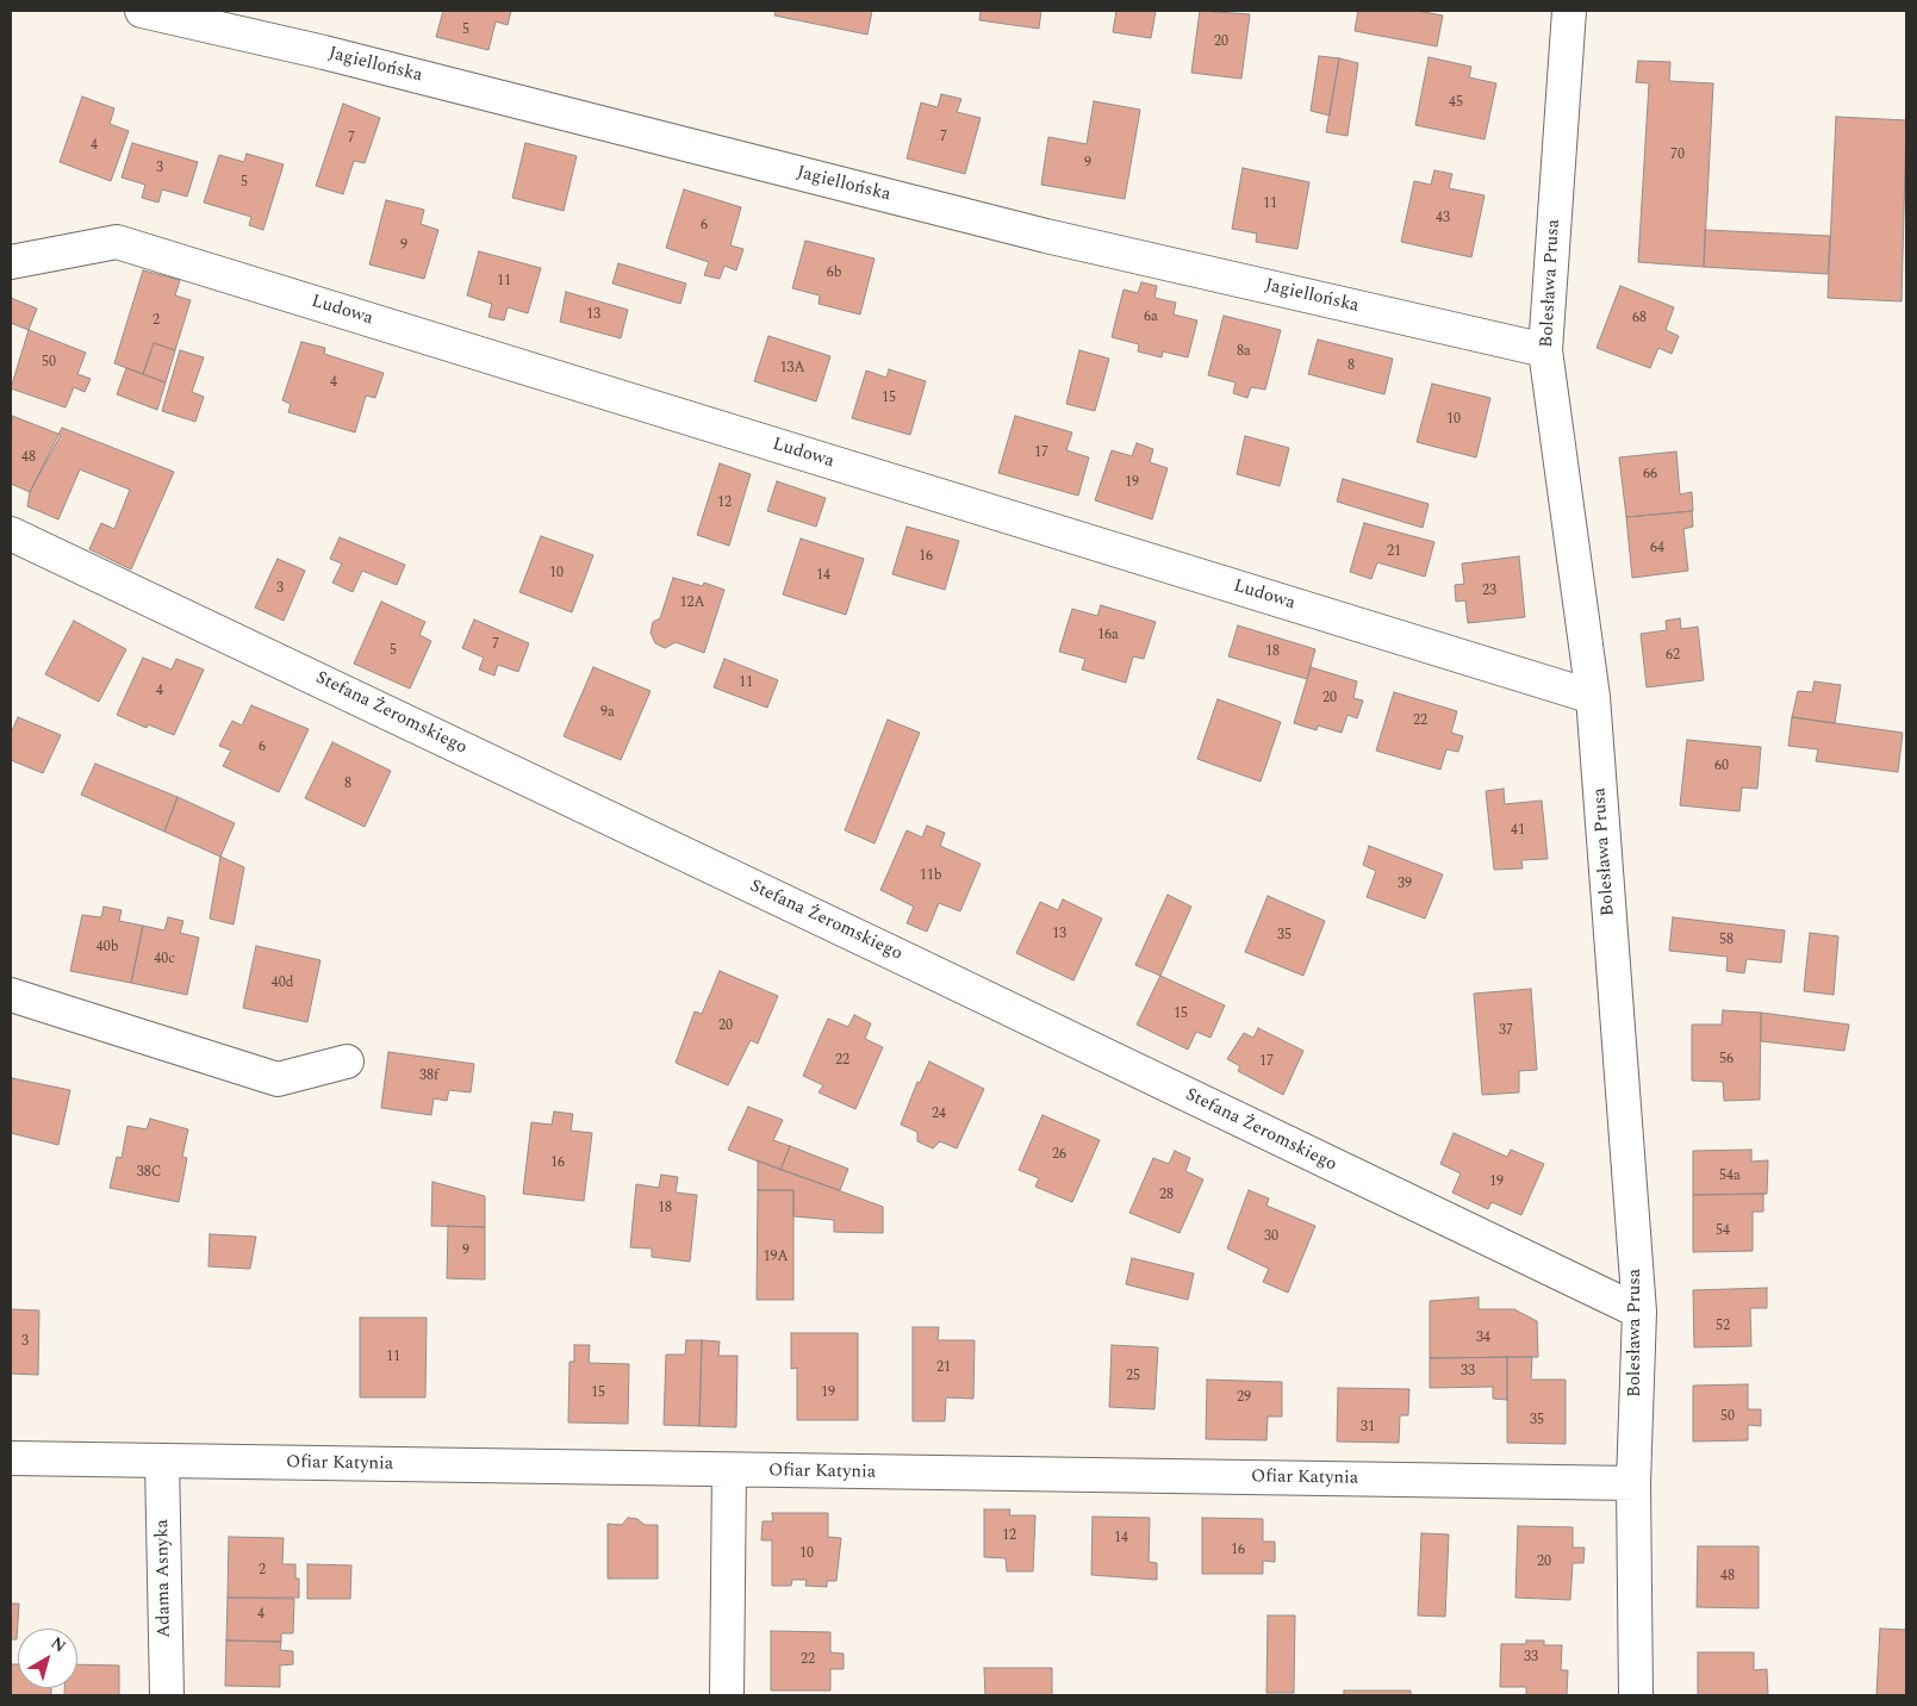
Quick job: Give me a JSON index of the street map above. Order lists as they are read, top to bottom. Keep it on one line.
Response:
{"streets":{"street":["Jagiellońska","Bolesława Prusa","Ludowa","Stefana Żeromskiego","Ofiar Katynia","Adama Asnyka"]},"crossings":[["Jagiellońska","Bolesława Prusa"],["Bolesława Prusa","Ludowa"],["Bolesława Prusa","Stefana Żeromskiego"],["Bolesława Prusa","Ofiar Katynia"],["Ofiar Katynia","Adama Asnyka"]],"house_numbers":["5","20","45","7","7","4","70","9","3","5","11","43","6","9","6b","11","13","6a","68","2","8a","50","8","13A","4","15","10","17","48","66","19","12","64","21","16","10","14","3","23","12A","16a","7","5","18","62","11","4","20","9a","22","6","60","8","41","11b","39","13","35","58","40b","40c","40d","15","20","37","56","22","17","38f","24","26","16","38C","54a","19","28","18","54","30","9","19A","52","34","3","11","21","33","25","15","19","29","50","35","31","12","14","16","10","20","2","48","4","33","22"],"north":"top right"}
